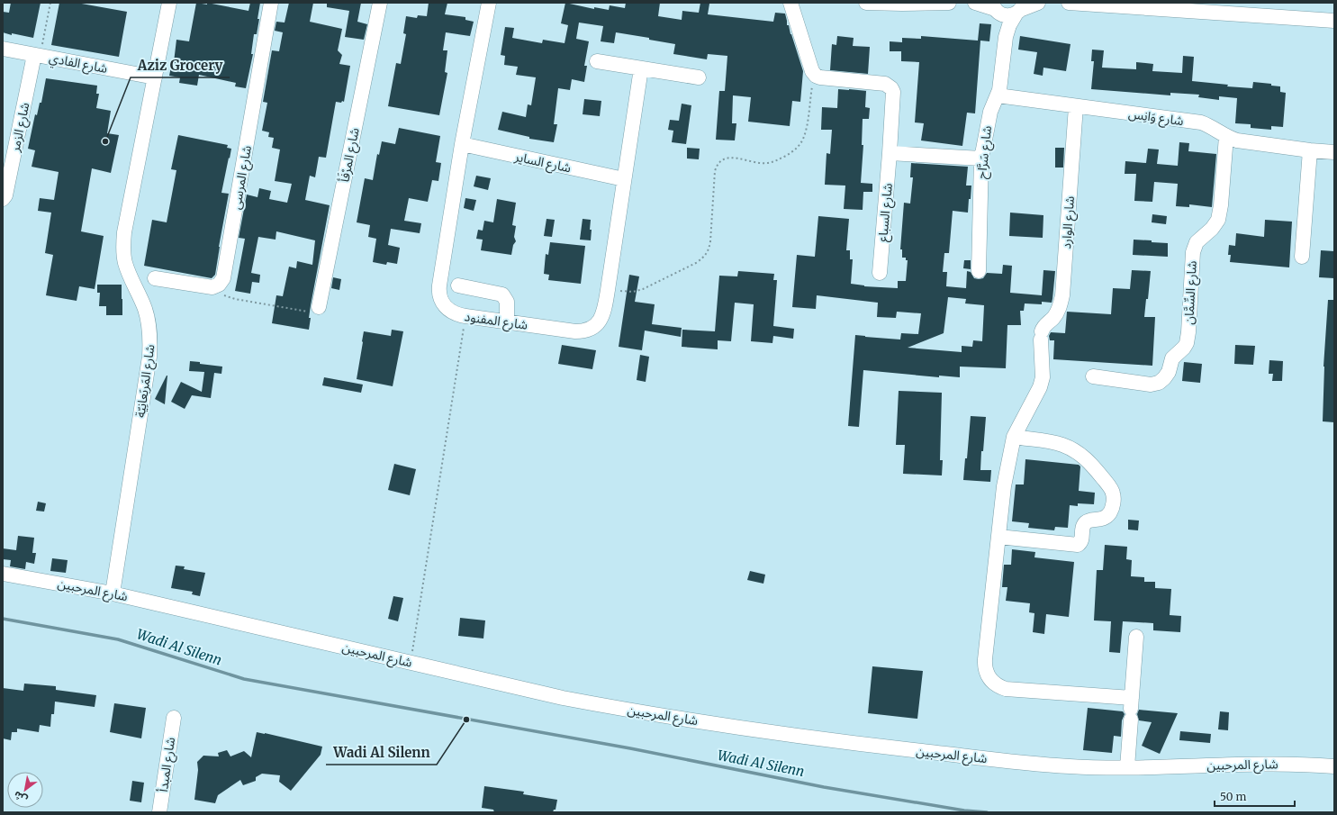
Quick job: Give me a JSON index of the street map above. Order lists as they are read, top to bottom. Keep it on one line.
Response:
{"streets":{"street":["شارع الفادي","شارع وَانِس","شارع الزمر","شارع سَرَّاح","شارع المرْفَأ","شارع الساير","شارع المرسى","شارع السباع","شارع الوارد","شارع السِّمَّان","شارع المفنود","شارع المَربَعانِيّة","شارع المرحبين","شارع المبدأ"]},"crossings":[["شارع الفادي","شارع الزمر"],["شارع الفادي","شارع المَربَعانِيّة"],["شارع وَانِس","شارع سَرَّاح"],["شارع وَانِس","شارع الوارد"],["شارع وَانِس","شارع السِّمَّان"],["شارع الساير","شارع المفنود"],["شارع المَربَعانِيّة","شارع المرحبين"]],"water":["Wadi Al Silenn"],"places":["Aziz Grocery","Wadi Al Silenn"],"scale_bar":"50 m","north":"bottom left"}
